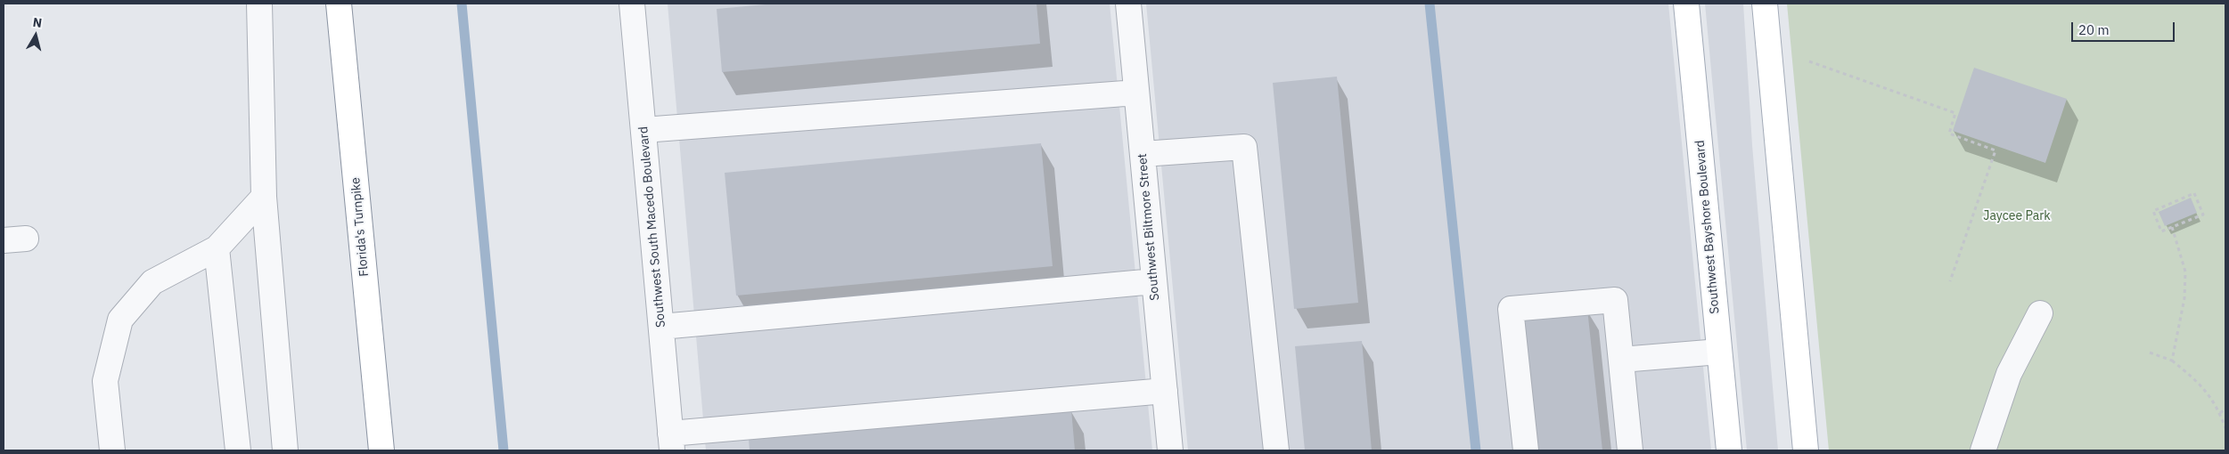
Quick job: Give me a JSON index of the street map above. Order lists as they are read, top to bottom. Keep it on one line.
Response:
{"streets":{"main road":["Florida's Turnpike","Southwest Bayshore Boulevard"],"street":["Southwest South Macedo Boulevard","Southwest Biltmore Street"]},"parks":["Jaycee Park"],"scale_bar":"20 m","north":"top"}
